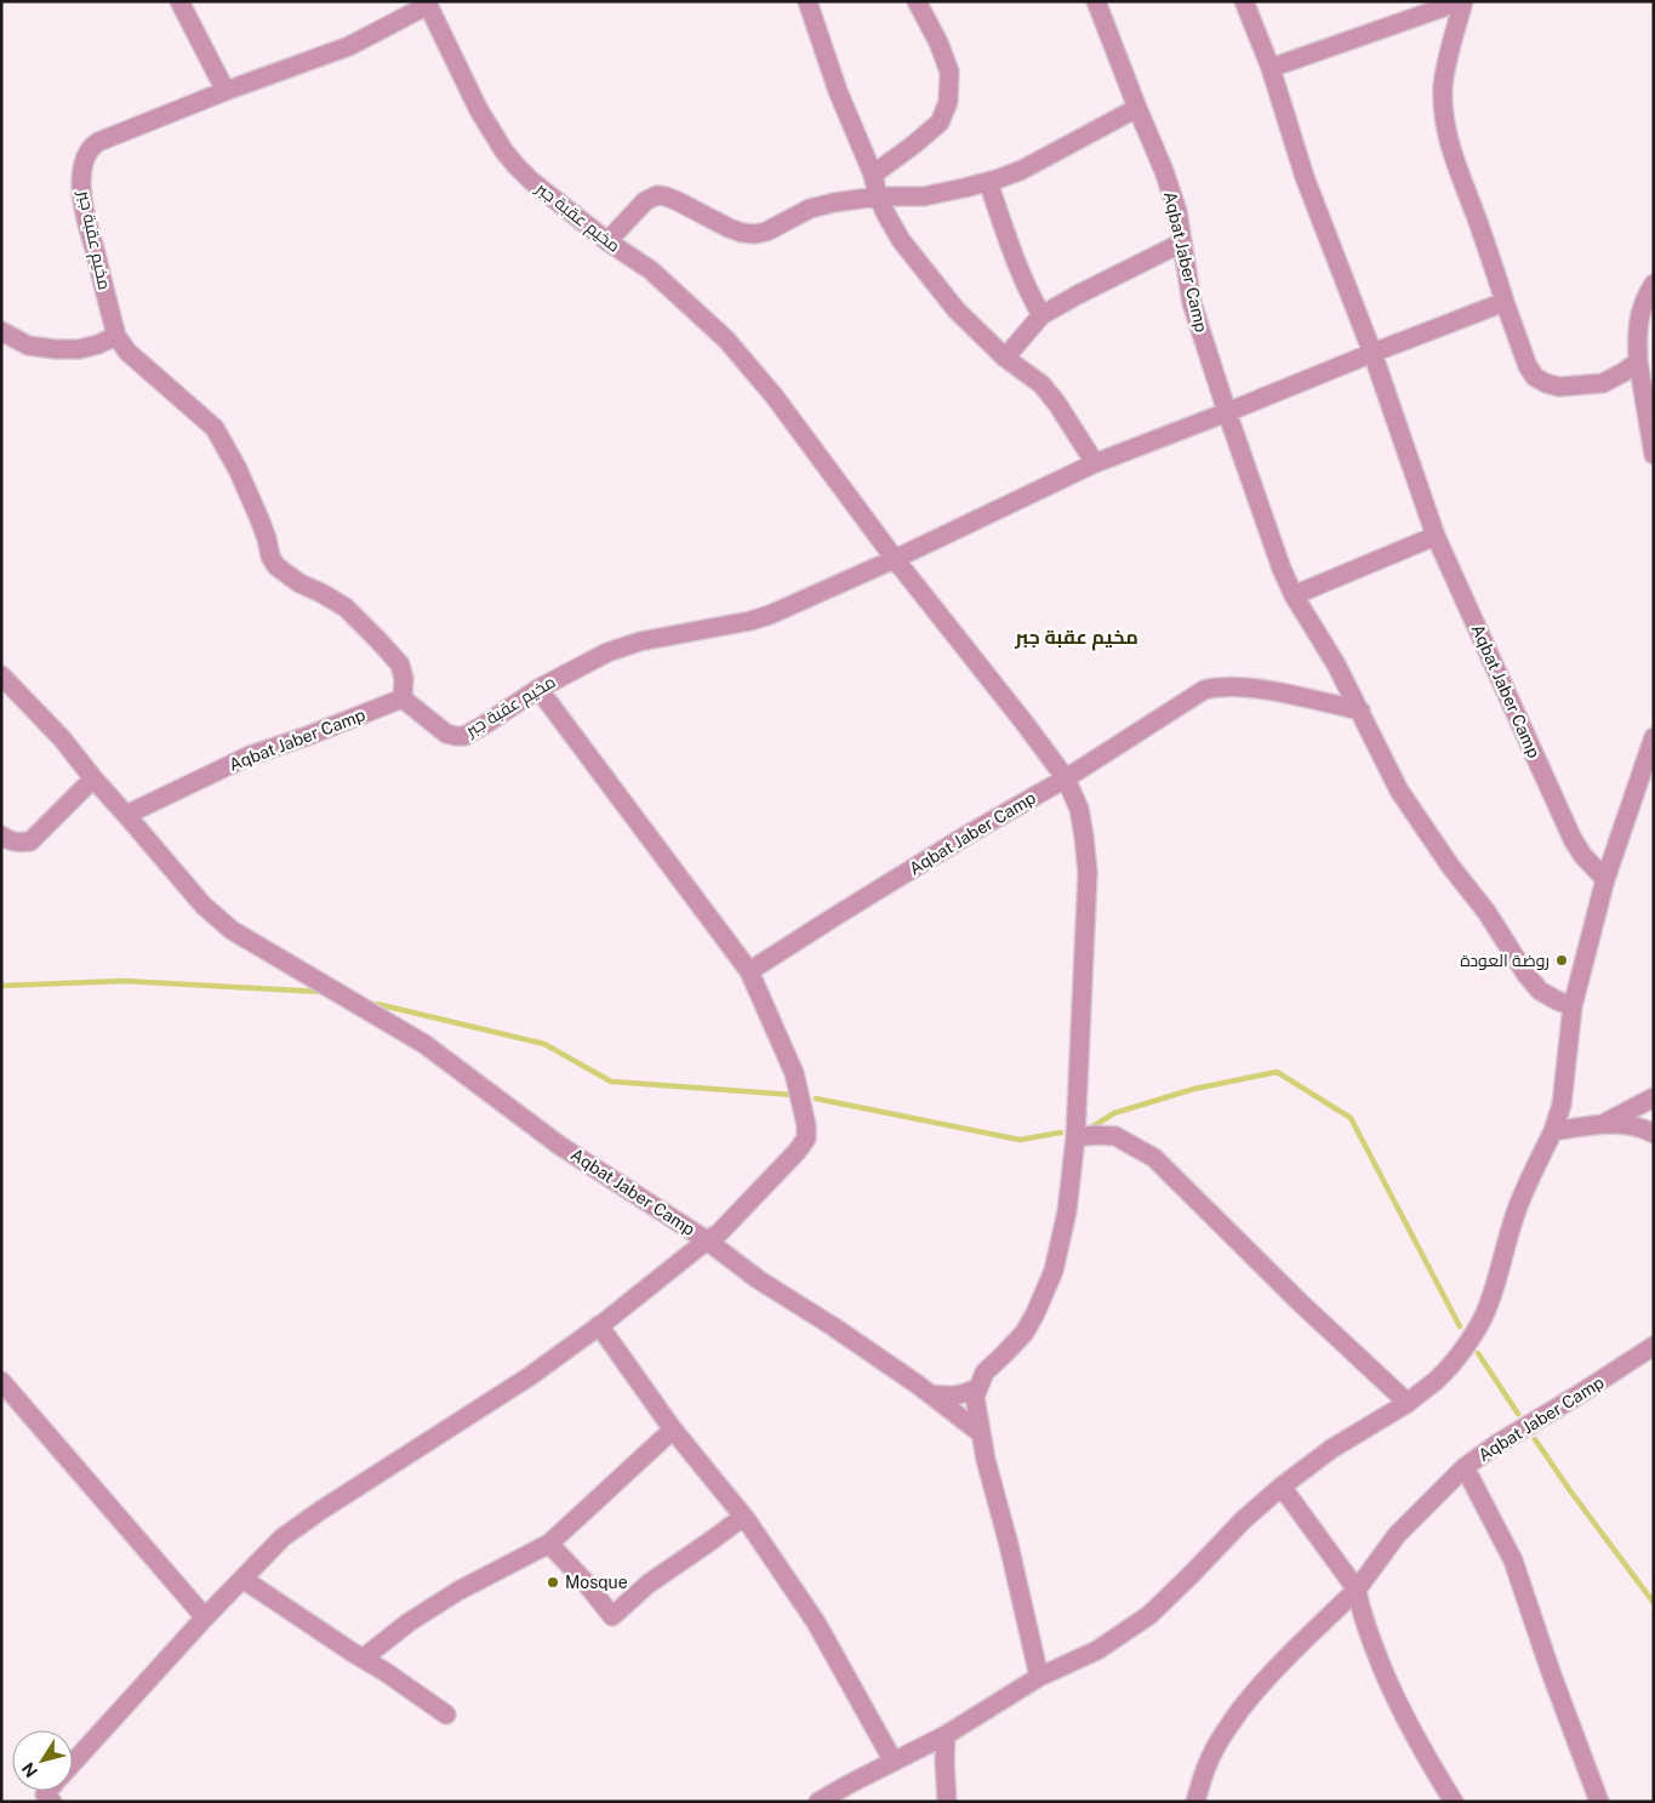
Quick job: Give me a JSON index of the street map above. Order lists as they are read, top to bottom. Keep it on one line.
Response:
{"streets":{"street":["مخيم عقبة جبر","Aqbat Jaber Camp"]},"crossings":[["مخيم عقبة جبر","Aqbat Jaber Camp"]],"districts":["مخيم عقبة جبر"],"places":["روضة العودة","Mosque"],"north":"bottom left"}
